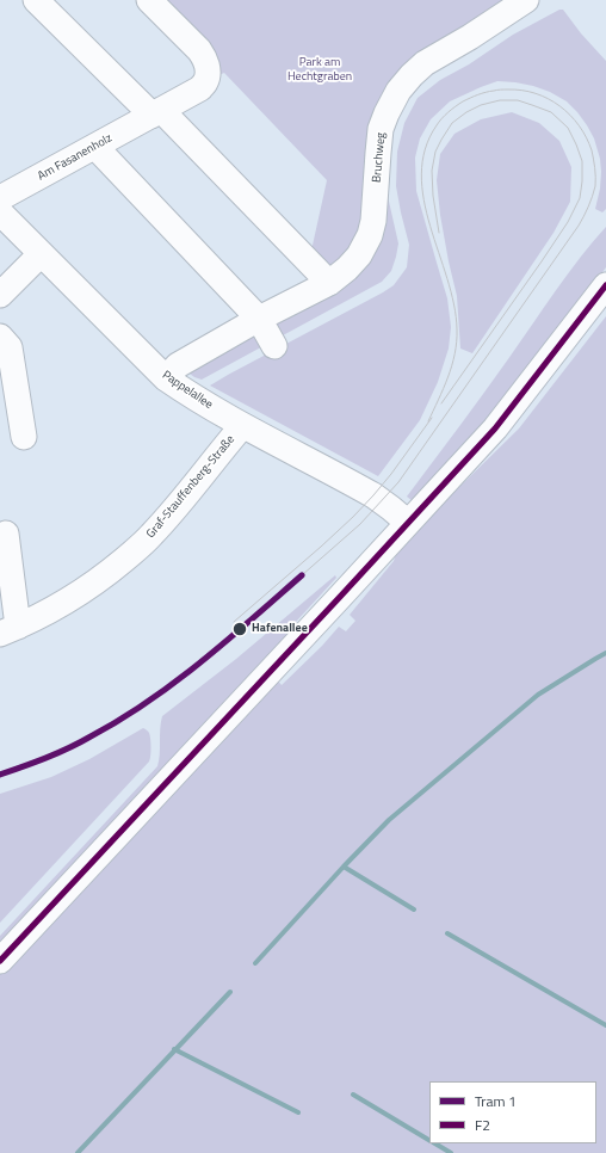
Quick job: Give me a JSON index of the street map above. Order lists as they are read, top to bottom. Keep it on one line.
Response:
{"streets":{"street":["Am Fasanenholz","Bruchweg","Pappelallee","Graf-Stauffenberg-Straße"]},"crossings":[["Bruchweg","Pappelallee"],["Pappelallee","Graf-Stauffenberg-Straße"]],"parks":["Park am Hechtgraben"],"places":["Hafenallee"],"lines":["transit line F2","tram line 1"],"legend":["Tram 1","F2"]}
